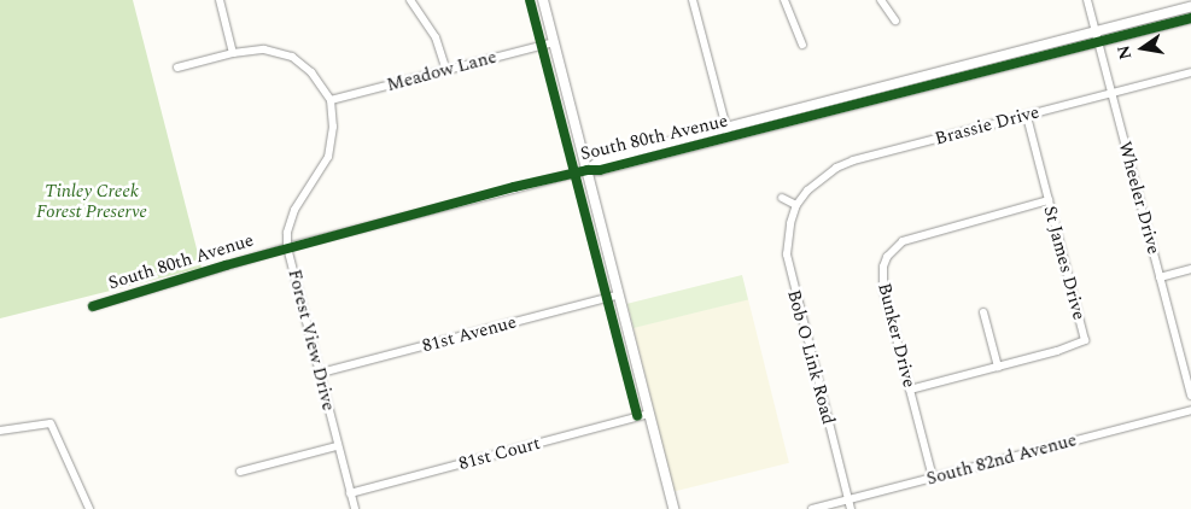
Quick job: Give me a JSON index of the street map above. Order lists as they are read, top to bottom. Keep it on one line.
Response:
{"streets":{"street":["Meadow Lane","Brassie Drive","South 80th Avenue","Wheeler Drive","St James Drive","81st Avenue","Bunker Drive","Forest View Drive","Bob O Link Road","81st Court","South 82nd Avenue"]},"crossings":[["Meadow Lane","Forest View Drive"],["Brassie Drive","Wheeler Drive"],["Brassie Drive","St James Drive"],["Brassie Drive","Bob O Link Road"],["South 80th Avenue","Wheeler Drive"],["South 80th Avenue","Forest View Drive"],["St James Drive","Bunker Drive"],["81st Avenue","Forest View Drive"],["Bunker Drive","South 82nd Avenue"],["Forest View Drive","81st Court"],["Bob O Link Road","South 82nd Avenue"]],"parks":["Tinley Creek Forest Preserve"],"north":"left"}
